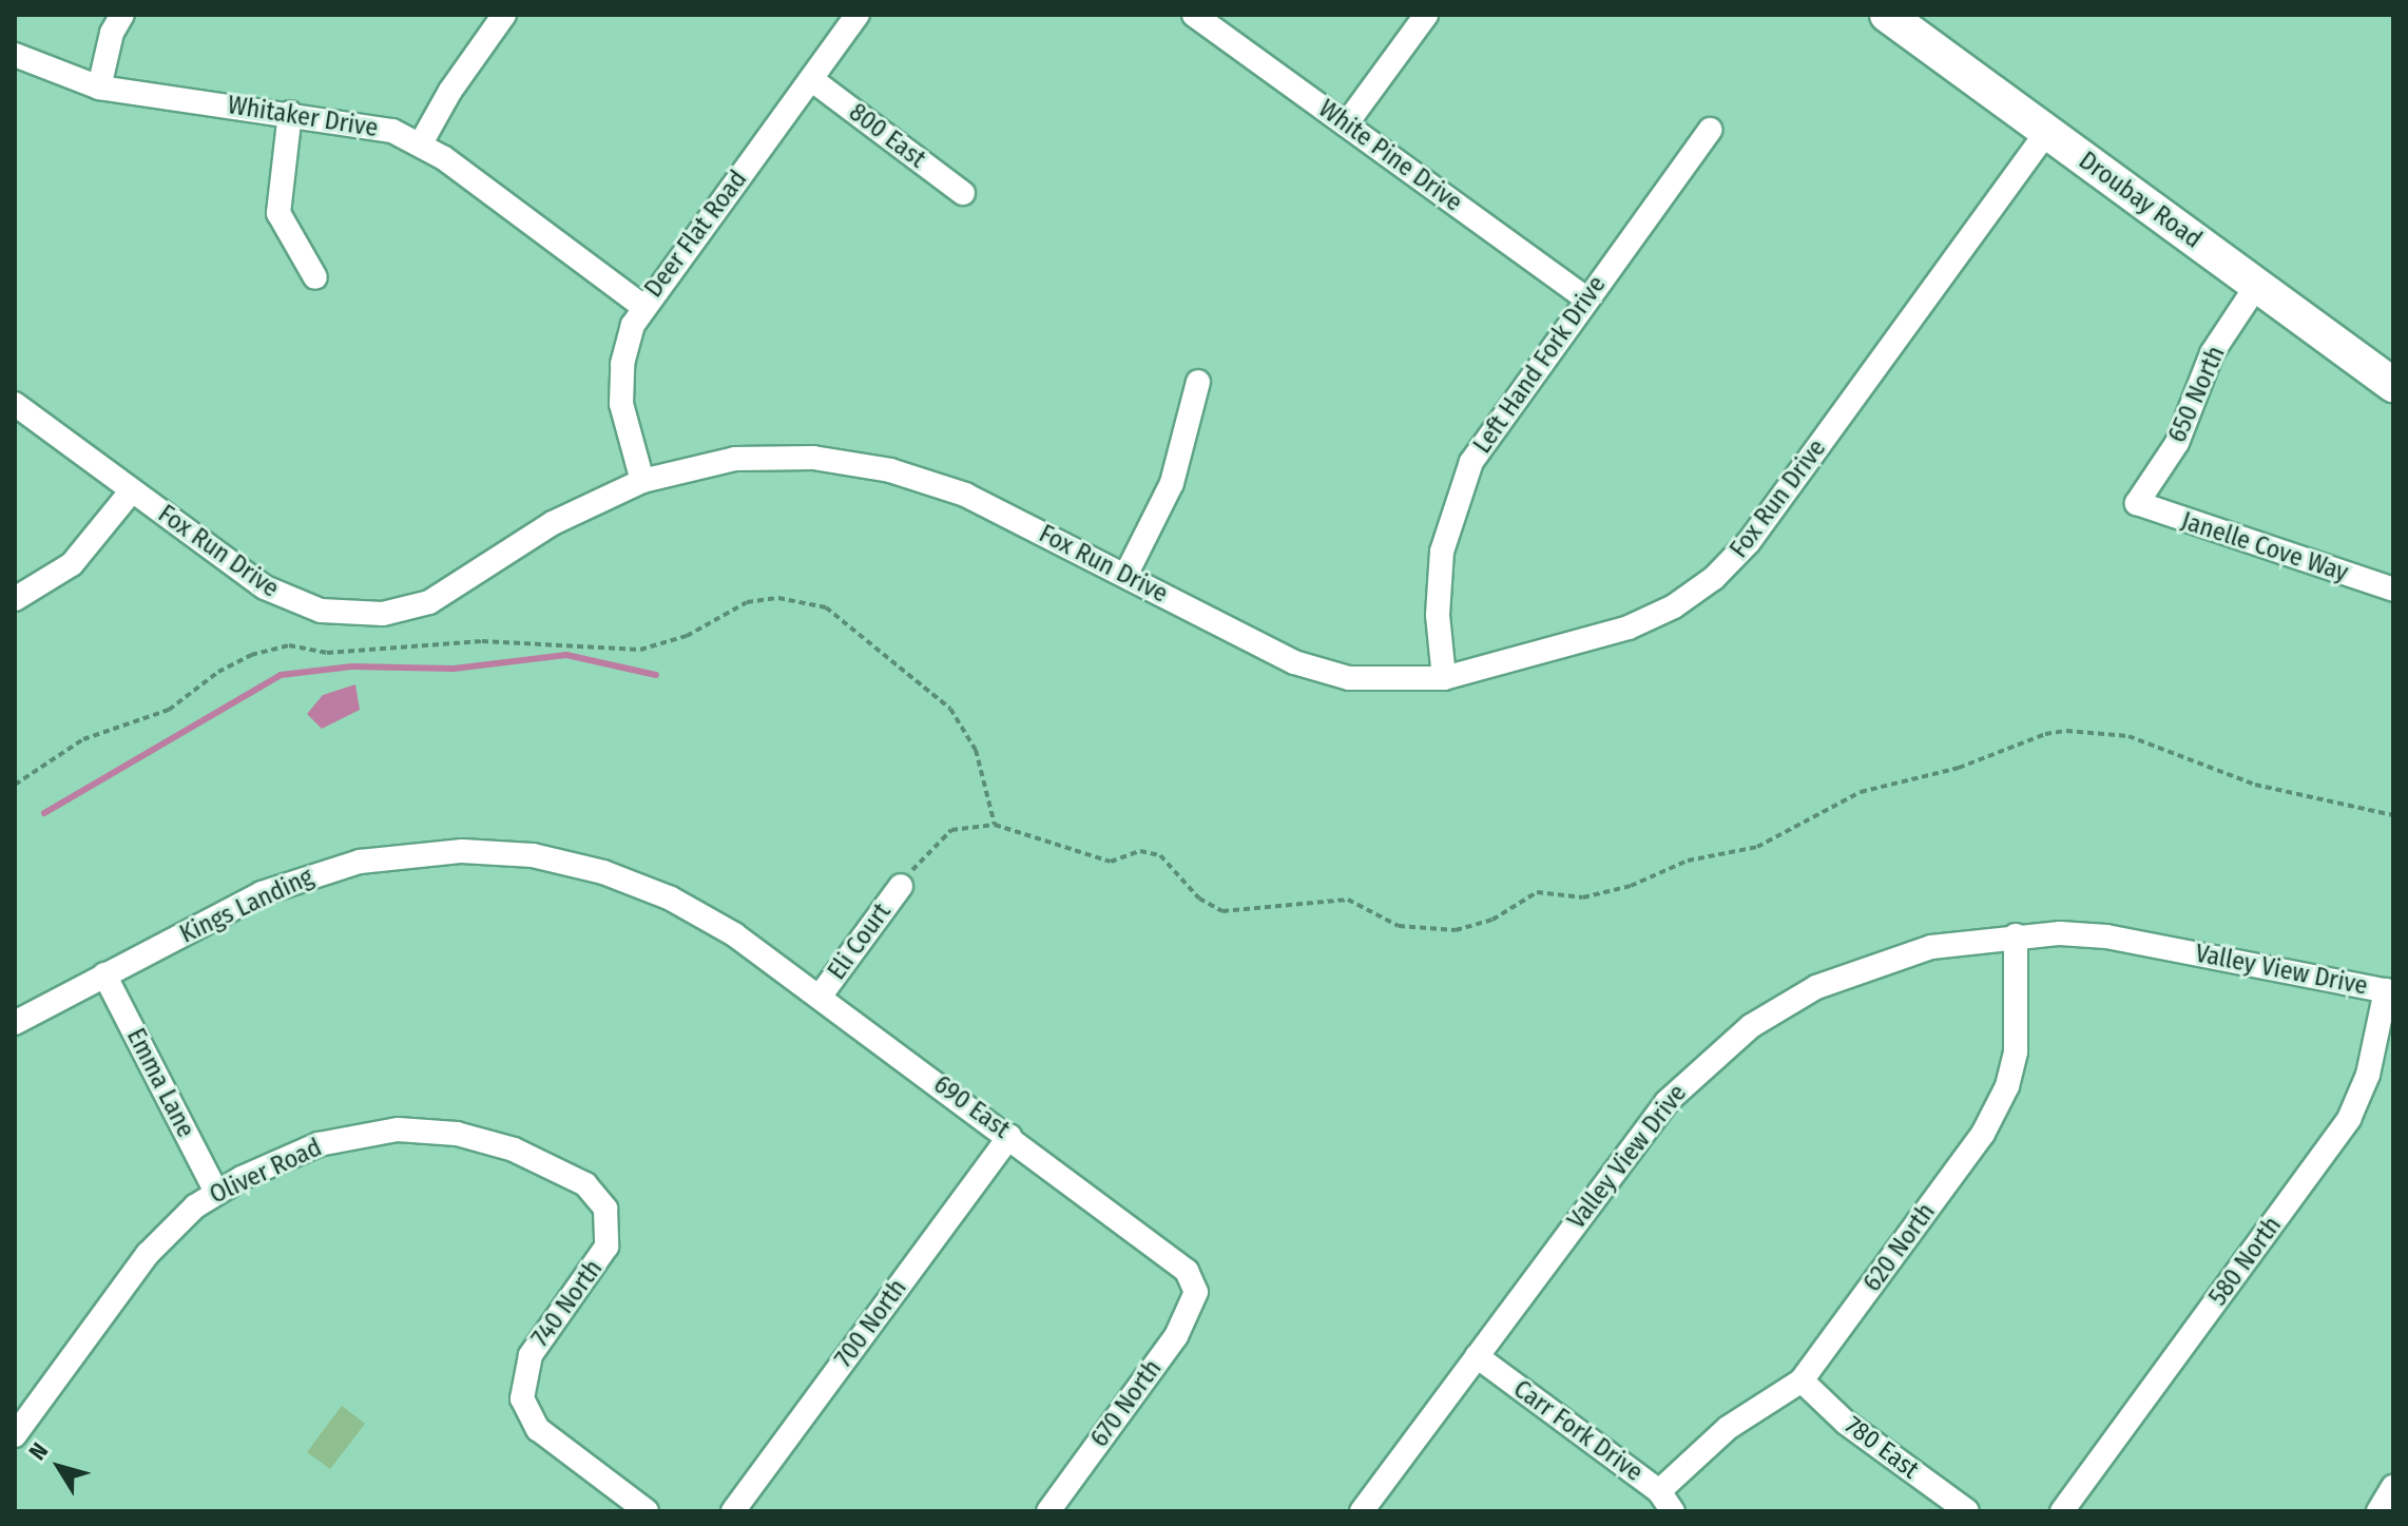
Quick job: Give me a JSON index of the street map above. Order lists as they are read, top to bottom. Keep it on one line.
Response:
{"streets":{"street":["Whitaker Drive","800 East","White Pine Drive","Droubay Road","Deer Flat Road","Left Hand Fork Drive","650 North","Fox Run Drive","Janelle Cove Way","Kings Landing","Eli Court","Valley View Drive","Emma Lane","690 East","Oliver Road","620 North","580 North","740 North","700 North","670 North","Carr Fork Drive","780 East"]},"crossings":[["Whitaker Drive","Deer Flat Road"],["800 East","Deer Flat Road"],["White Pine Drive","Left Hand Fork Drive"],["Droubay Road","650 North"],["Droubay Road","Fox Run Drive"],["Deer Flat Road","Fox Run Drive"],["Left Hand Fork Drive","Fox Run Drive"],["650 North","Janelle Cove Way"],["Kings Landing","Emma Lane"],["Kings Landing","690 East"],["Eli Court","690 East"],["Valley View Drive","620 North"],["Valley View Drive","580 North"],["Valley View Drive","Carr Fork Drive"],["Emma Lane","Oliver Road"],["690 East","700 North"],["690 East","670 North"],["Oliver Road","740 North"],["620 North","Carr Fork Drive"],["620 North","780 East"]],"north":"top left"}
